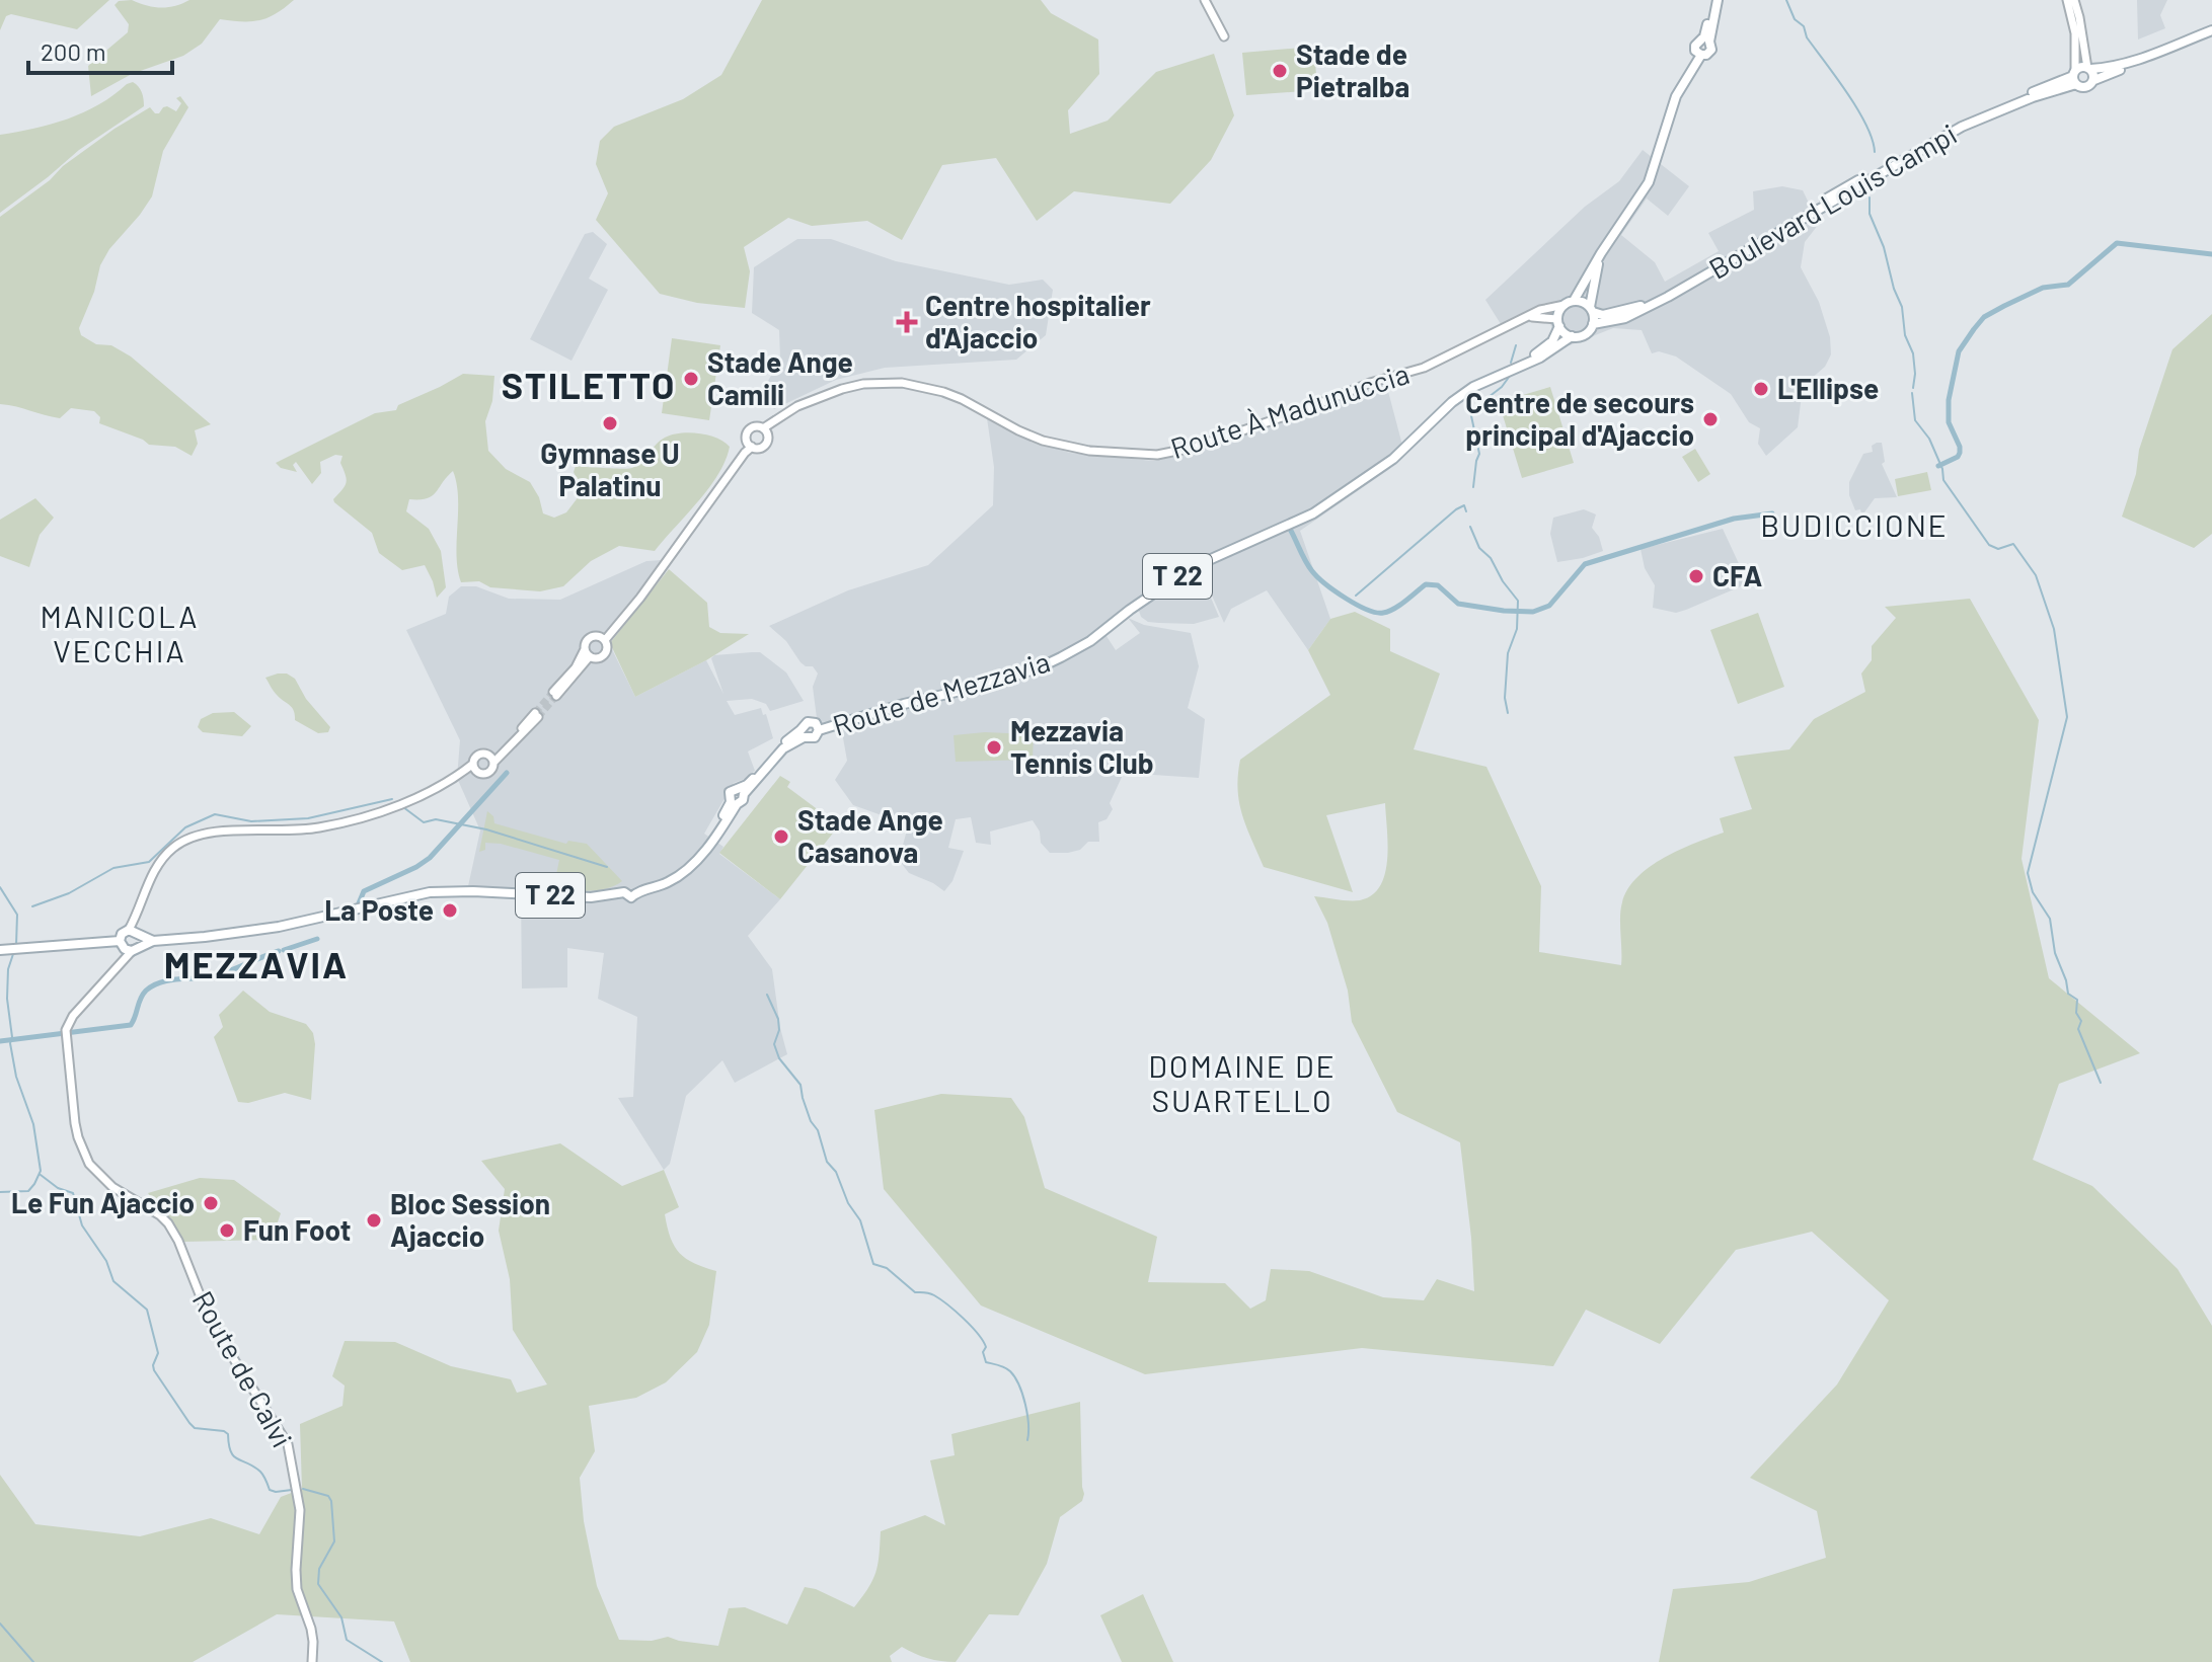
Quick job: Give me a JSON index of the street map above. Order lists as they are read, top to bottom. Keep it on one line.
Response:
{"streets":{"main road":["Boulevard Louis Campi","Route À Madunuccia","T 22","Route de Mezzavia","Route de Calvi"]},"crossings":[["Boulevard Louis Campi","Route À Madunuccia"],["Boulevard Louis Campi","Route de Mezzavia"],["Route À Madunuccia","Route de Mezzavia"],["T 22","Route de Calvi"]],"districts":["STILETTO","BUDICCIONE","MANICOLA VECCHIA","MEZZAVIA","DOMAINE DE SUARTELLO"],"places":{"other":["Stade de Pietralba","Stade Ange Camili","L'Ellipse","Centre de secours principal d'Ajaccio","Gymnase U Palatinu","CFA","Mezzavia Tennis Club","Stade Ange Casanova","La Poste","Le Fun Ajaccio","Bloc Session Ajaccio","Fun Foot"],"health":["Centre hospitalier d'Ajaccio"]},"scale_bar":"200 m"}
